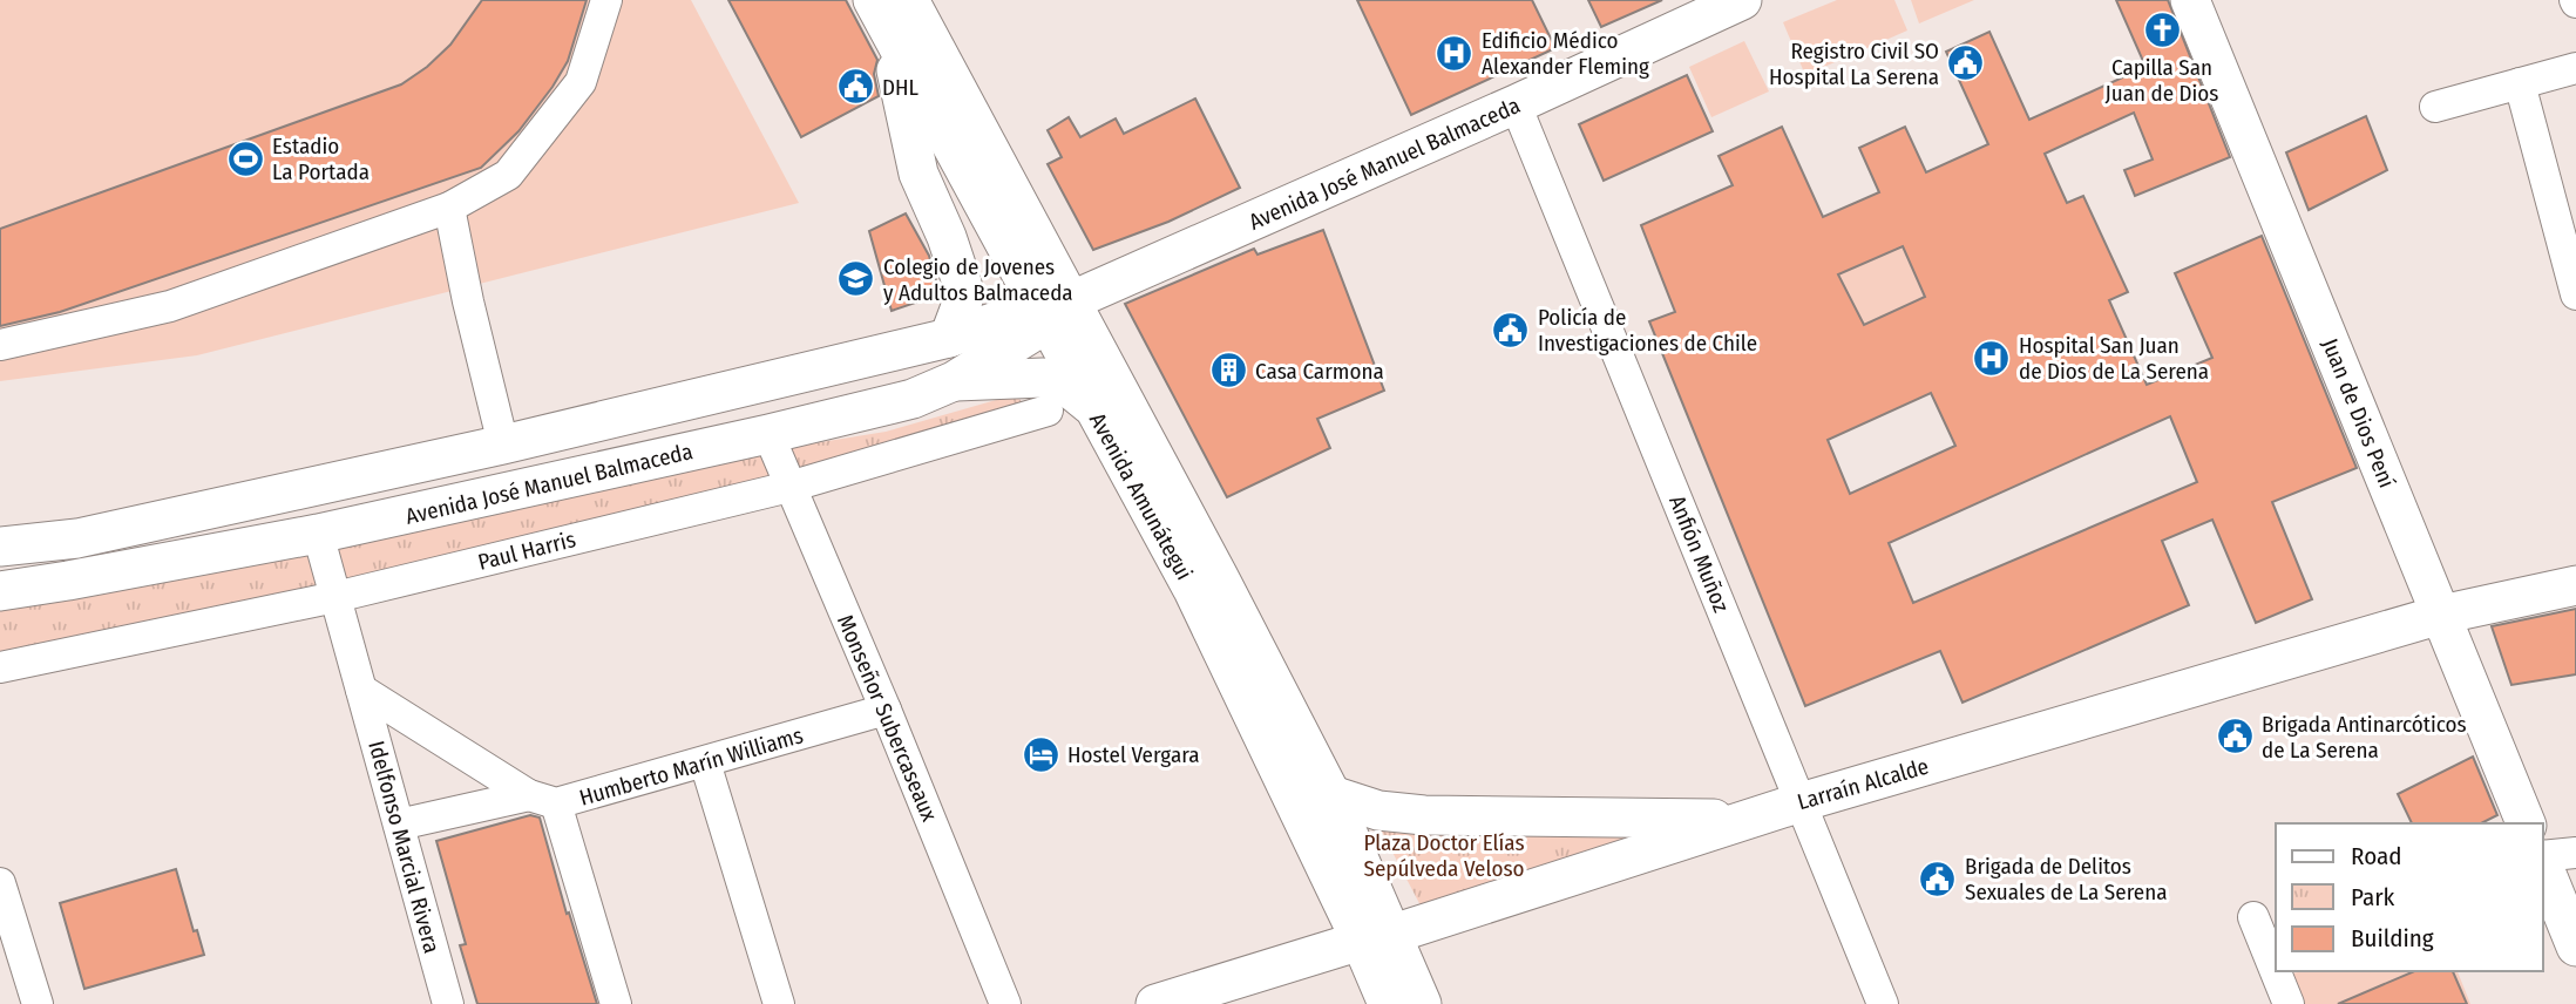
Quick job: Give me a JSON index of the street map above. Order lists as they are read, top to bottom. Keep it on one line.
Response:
{"streets":{"main road":["Avenida José Manuel Balmaceda","Juan de Dios Pení","Avenida Amunátegui","Larraín Alcalde"],"street":["Paul Harris","Anfión Muñoz","Monseñor Subercaseaux","Humberto Marín Williams","Idelfonso Marcial Rivera"]},"crossings":[["Avenida José Manuel Balmaceda","Avenida Amunátegui"],["Avenida José Manuel Balmaceda","Anfión Muñoz"],["Avenida José Manuel Balmaceda","Monseñor Subercaseaux"],["Avenida José Manuel Balmaceda","Idelfonso Marcial Rivera"],["Juan de Dios Pení","Larraín Alcalde"],["Avenida Amunátegui","Larraín Alcalde"],["Paul Harris","Monseñor Subercaseaux"],["Paul Harris","Idelfonso Marcial Rivera"],["Anfión Muñoz","Larraín Alcalde"],["Monseñor Subercaseaux","Humberto Marín Williams"],["Humberto Marín Williams","Idelfonso Marcial Rivera"]],"parks":["Plaza Doctor Elías Sepúlveda Veloso"],"places":{"church":["Capilla San Juan de Dios"],"hospital":["Edificio Médico Alexander Fleming","Hospital San Juan de Dios de La Serena"],"public building":["Registro Civil SO Hospital La Serena","DHL","Policía de Investigaciones de Chile","Brigada Antinarcóticos de La Serena","Brigada de Delitos Sexuales de La Serena"],"sports":["Estadio La Portada"],"school or university":["Colegio de Jovenes y Adultos Balmaceda"],"building":["Casa Carmona"],"hotel":["Hostel Vergara"]},"legend":["Road","Park","Building"]}
